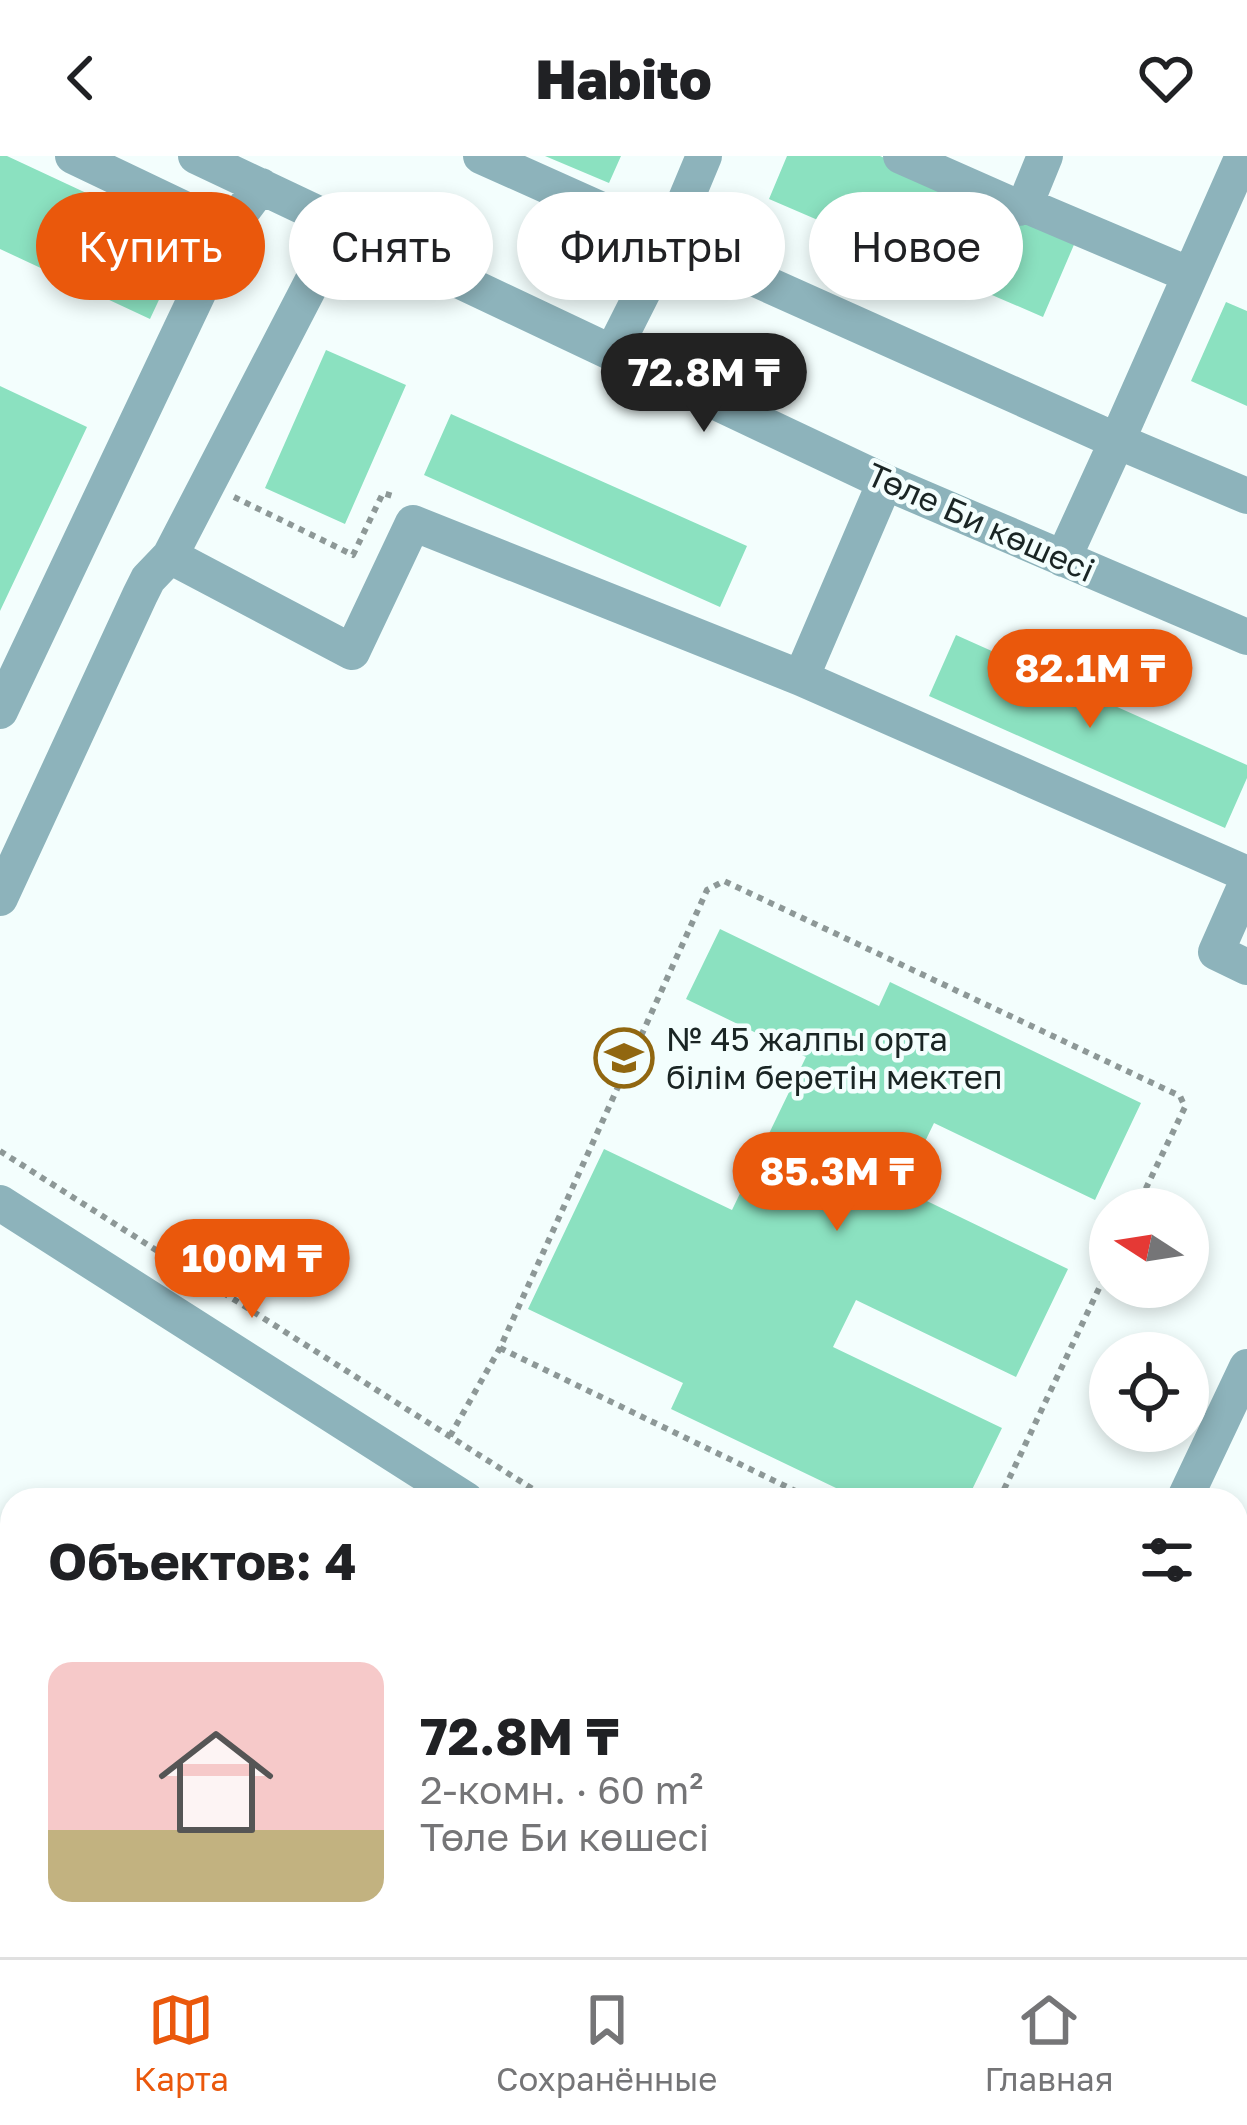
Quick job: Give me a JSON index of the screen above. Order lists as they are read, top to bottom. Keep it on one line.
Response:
{"streets":{"street":["Төле Би көшесі"]},"places":{"school or university":["№ 45 жалпы орта білім беретін мектеп"]},"north":"left","page":{"header":"Habito","chip":["Купить","Снять","Фильтры","Новое"],"price":["72.8M ₸","82.1M ₸","85.3M ₸","100M ₸"],"heading":"Объектов: 4","list":[{"name":"72.8M ₸","note":"2-комн. · 60 m² · Төле Би көшесі"}],"tabs":["Карта","Сохранённые","Главная"]}}
